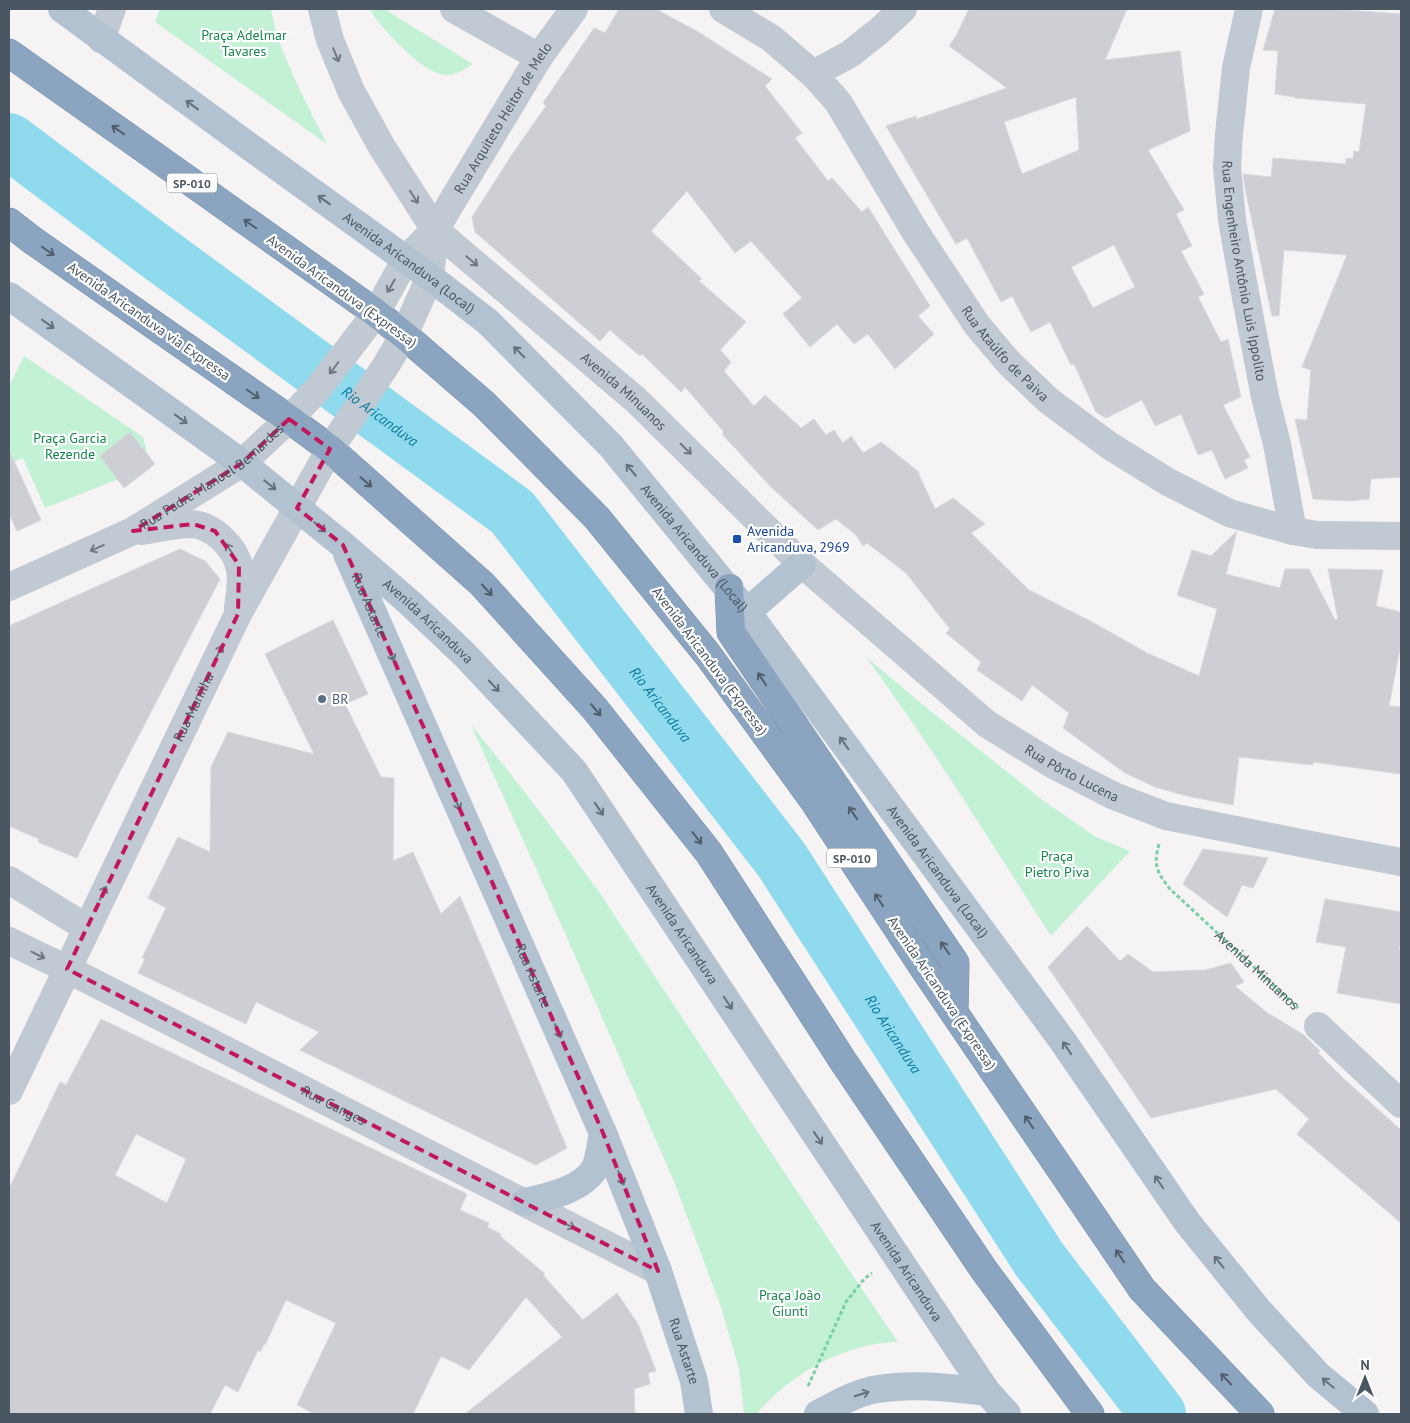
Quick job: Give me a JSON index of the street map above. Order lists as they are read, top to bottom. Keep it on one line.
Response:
{"streets":{"highway":["SP-010","Avenida Aricanduva (Expressa)","Avenida Aricanduva via Expressa"],"main road":["Avenida Aricanduva (Local)","Rua Astarte","Avenida Aricanduva"],"street":["Rua Arquiteto Heitor de Melo","Rua Engenheiro Antônio Luis Ippolito","Rua Ataúlfo de Paiva","Avenida Minuanos","Rua Padre Manoel Bernardes","Rua Manilha","Rua Pôrto Lucena","Rua Ganges"]},"crossings":[["Rua Arquiteto Heitor de Melo","Avenida Aricanduva (Local)"],["Rua Arquiteto Heitor de Melo","Avenida Aricanduva (Expressa)"],["Rua Arquiteto Heitor de Melo","Avenida Minuanos"],["Rua Arquiteto Heitor de Melo","Rua Padre Manoel Bernardes"],["Rua Arquiteto Heitor de Melo","Rua Manilha"],["Rua Engenheiro Antônio Luis Ippolito","Rua Ataúlfo de Paiva"],["Avenida Aricanduva (Expressa)","Rua Padre Manoel Bernardes"],["Avenida Aricanduva (Expressa)","Rua Manilha"],["Avenida Aricanduva via Expressa","Rua Padre Manoel Bernardes"],["Avenida Minuanos","Rua Pôrto Lucena"],["Rua Astarte","Avenida Aricanduva"],["Rua Astarte","Rua Ganges"],["Avenida Aricanduva","Rua Manilha"],["Rua Manilha","Rua Ganges"]],"one_way":["Avenida Aricanduva (Local)","Avenida Aricanduva via Expressa","Avenida Minuanos","Rua Padre Manoel Bernardes","Rua Astarte","Avenida Aricanduva","Rua Manilha"],"water":["Rio Aricanduva"],"parks":["Praça Adelmar Tavares","Praça Garcia Rezende","Praça Pietro Piva","Praça João Giunti"],"places":{"transit":["Avenida Aricanduva, 2969"],"other":["BR"]},"north":"top"}
